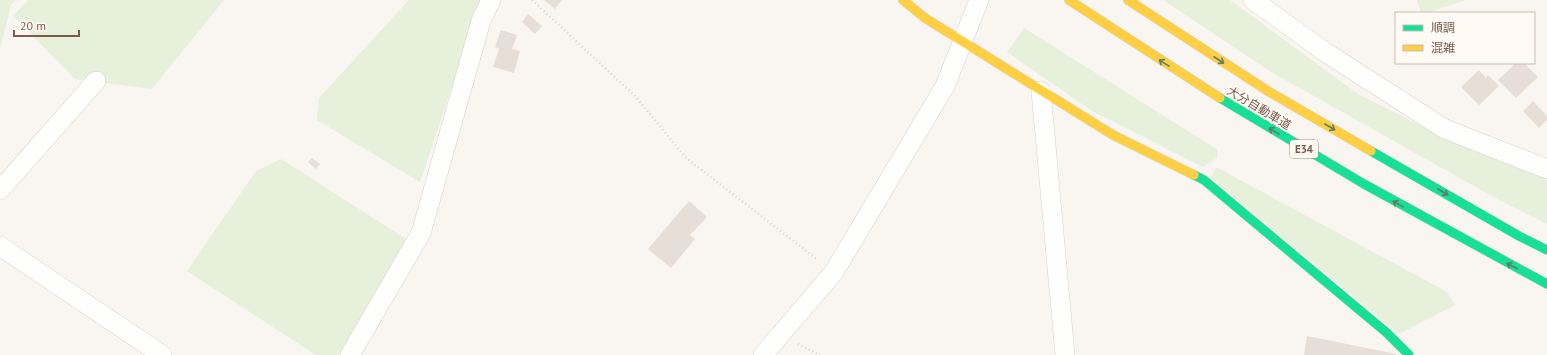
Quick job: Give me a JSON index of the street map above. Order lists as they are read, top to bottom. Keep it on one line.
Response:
{"streets":{"main road":["大分自動車道","E34"]},"legend":["順調","混雑"],"scale_bar":"20 m"}
